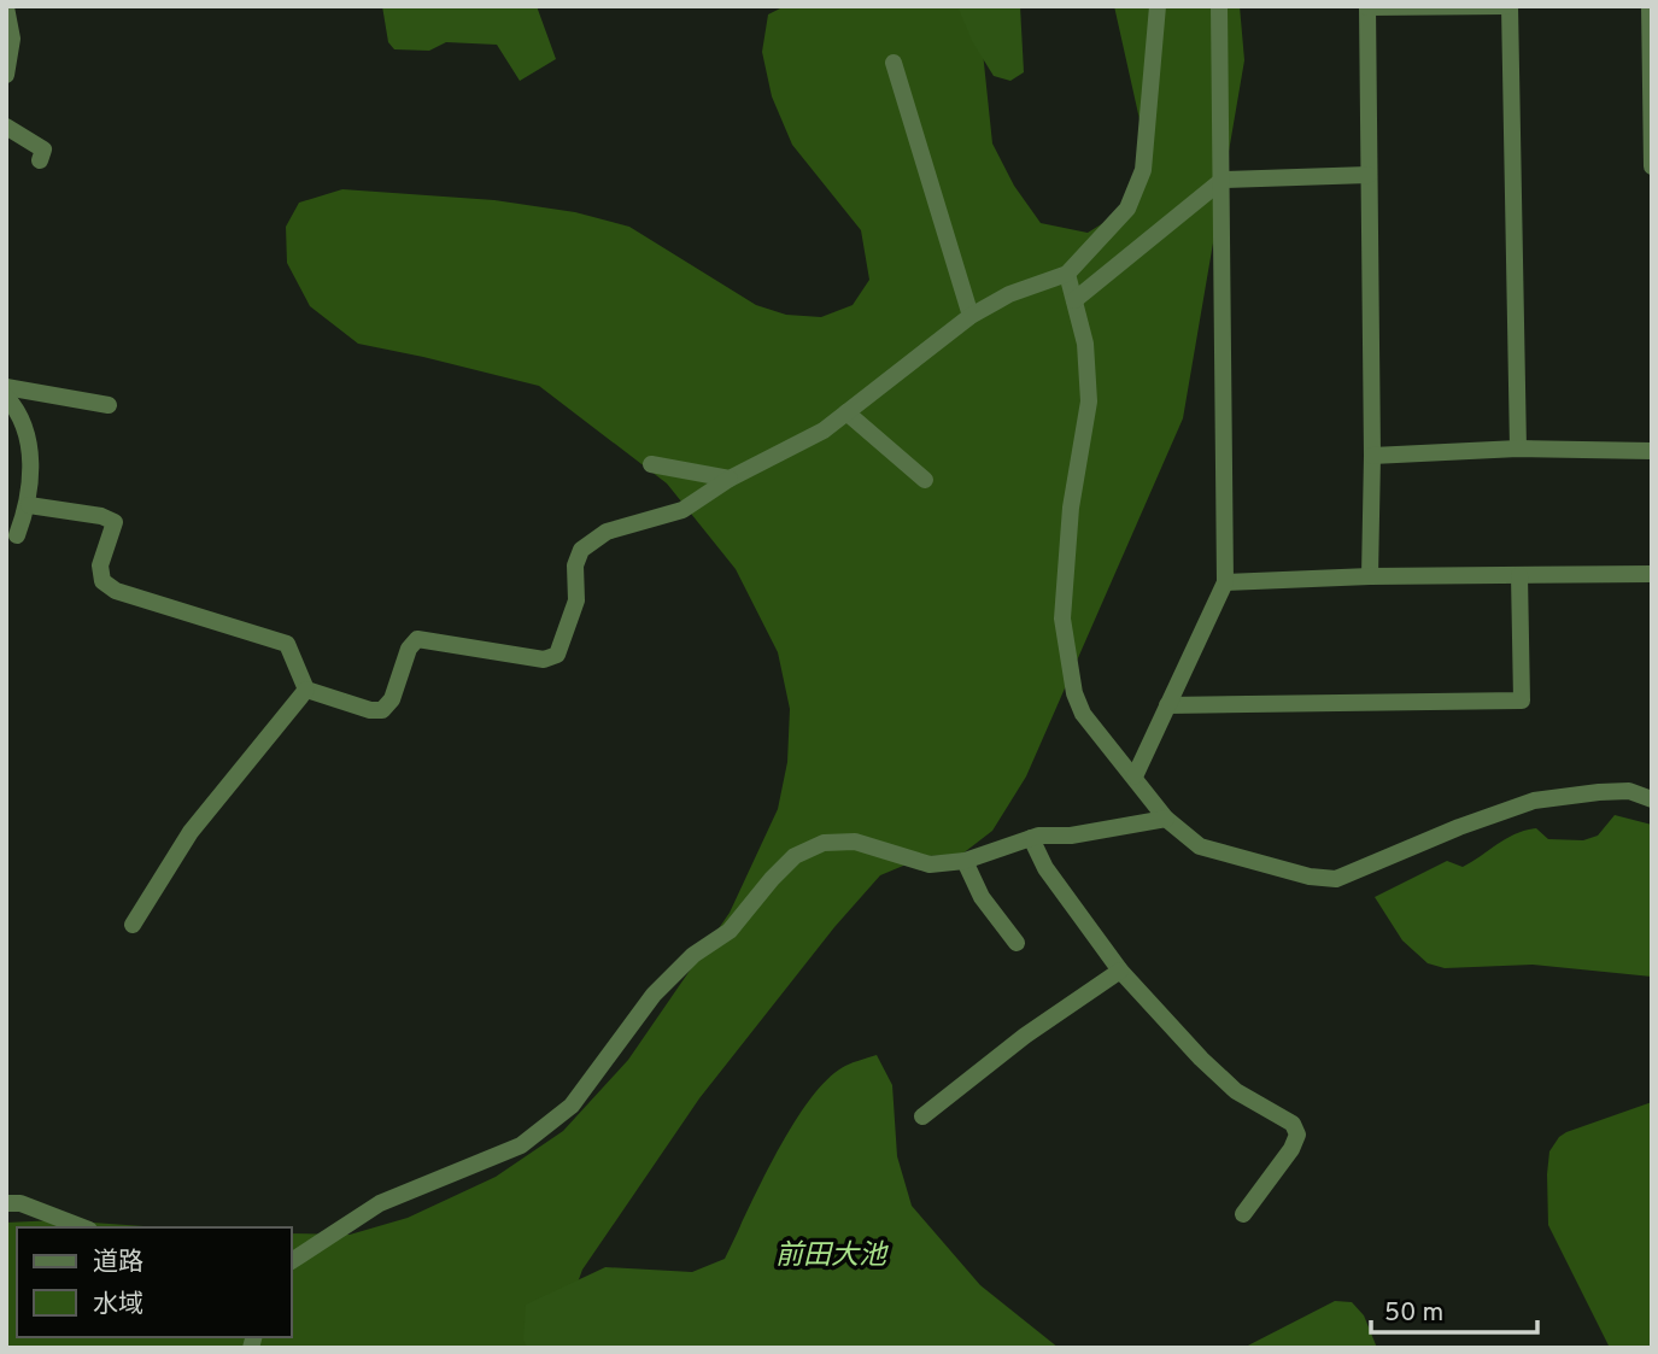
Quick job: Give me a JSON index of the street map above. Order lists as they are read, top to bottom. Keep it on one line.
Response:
{"water":["前田大池"],"legend":["道路","水域"],"scale_bar":"50 m"}
